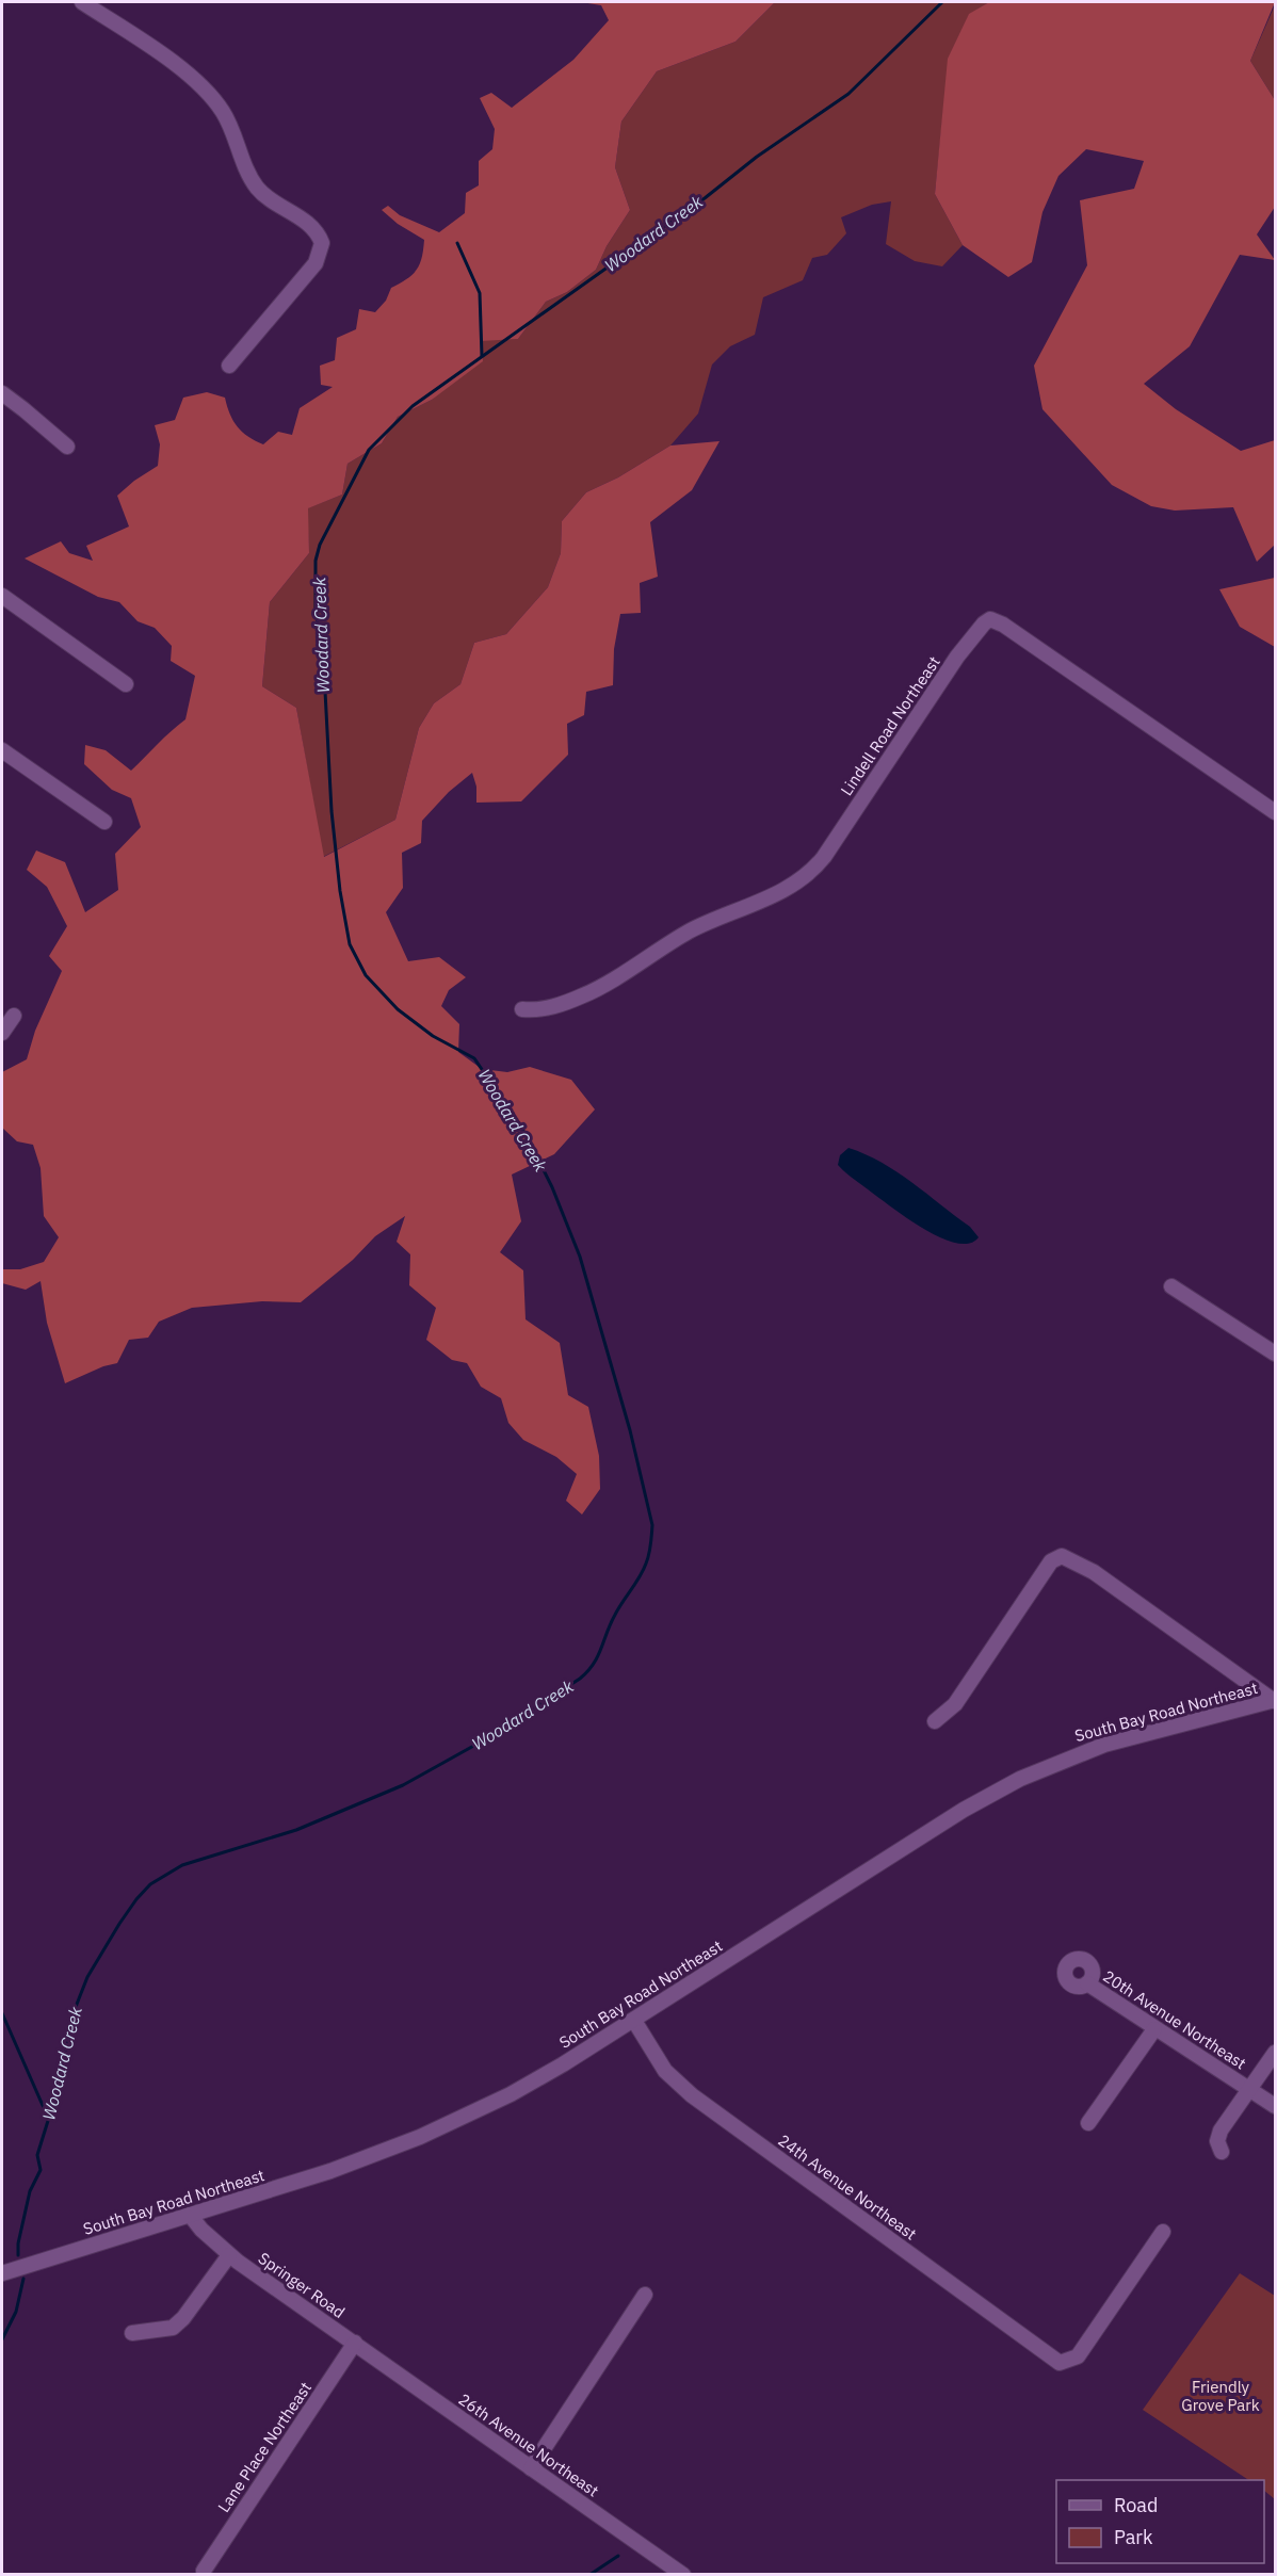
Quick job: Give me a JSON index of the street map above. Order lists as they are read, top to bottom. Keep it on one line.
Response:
{"streets":{"street":["Lindell Road Northeast","South Bay Road Northeast","20th Avenue Northeast","24th Avenue Northeast","Springer Road","26th Avenue Northeast","Lane Place Northeast"]},"crossings":[["South Bay Road Northeast","24th Avenue Northeast"],["Springer Road","26th Avenue Northeast"],["Springer Road","Lane Place Northeast"],["26th Avenue Northeast","Lane Place Northeast"]],"water":["Woodard Creek"],"parks":["Friendly Grove Park"],"legend":["Road","Park"]}
